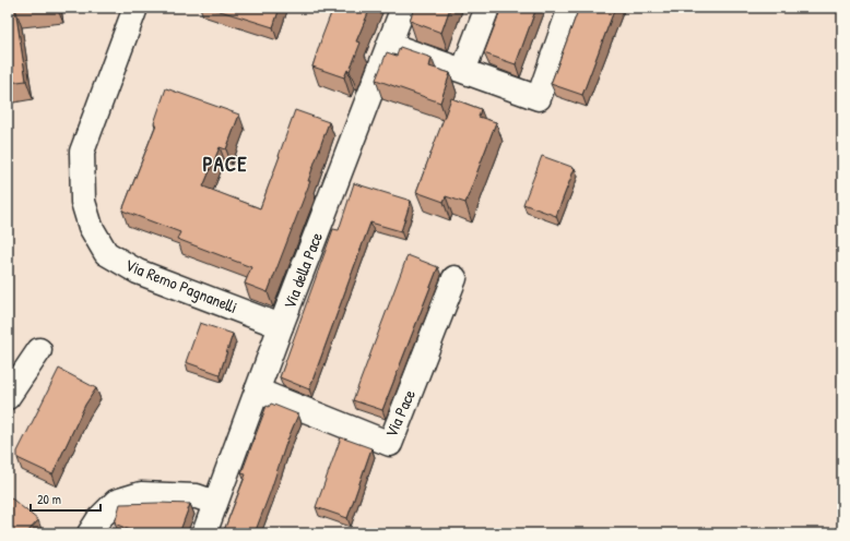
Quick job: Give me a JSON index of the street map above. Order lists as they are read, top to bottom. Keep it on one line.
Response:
{"streets":{"street":["Via della Pace","Via Remo Pagnanelli","Via Pace"]},"crossings":[["Via della Pace","Via Remo Pagnanelli"],["Via della Pace","Via Pace"]],"districts":["PACE"],"scale_bar":"20 m"}
